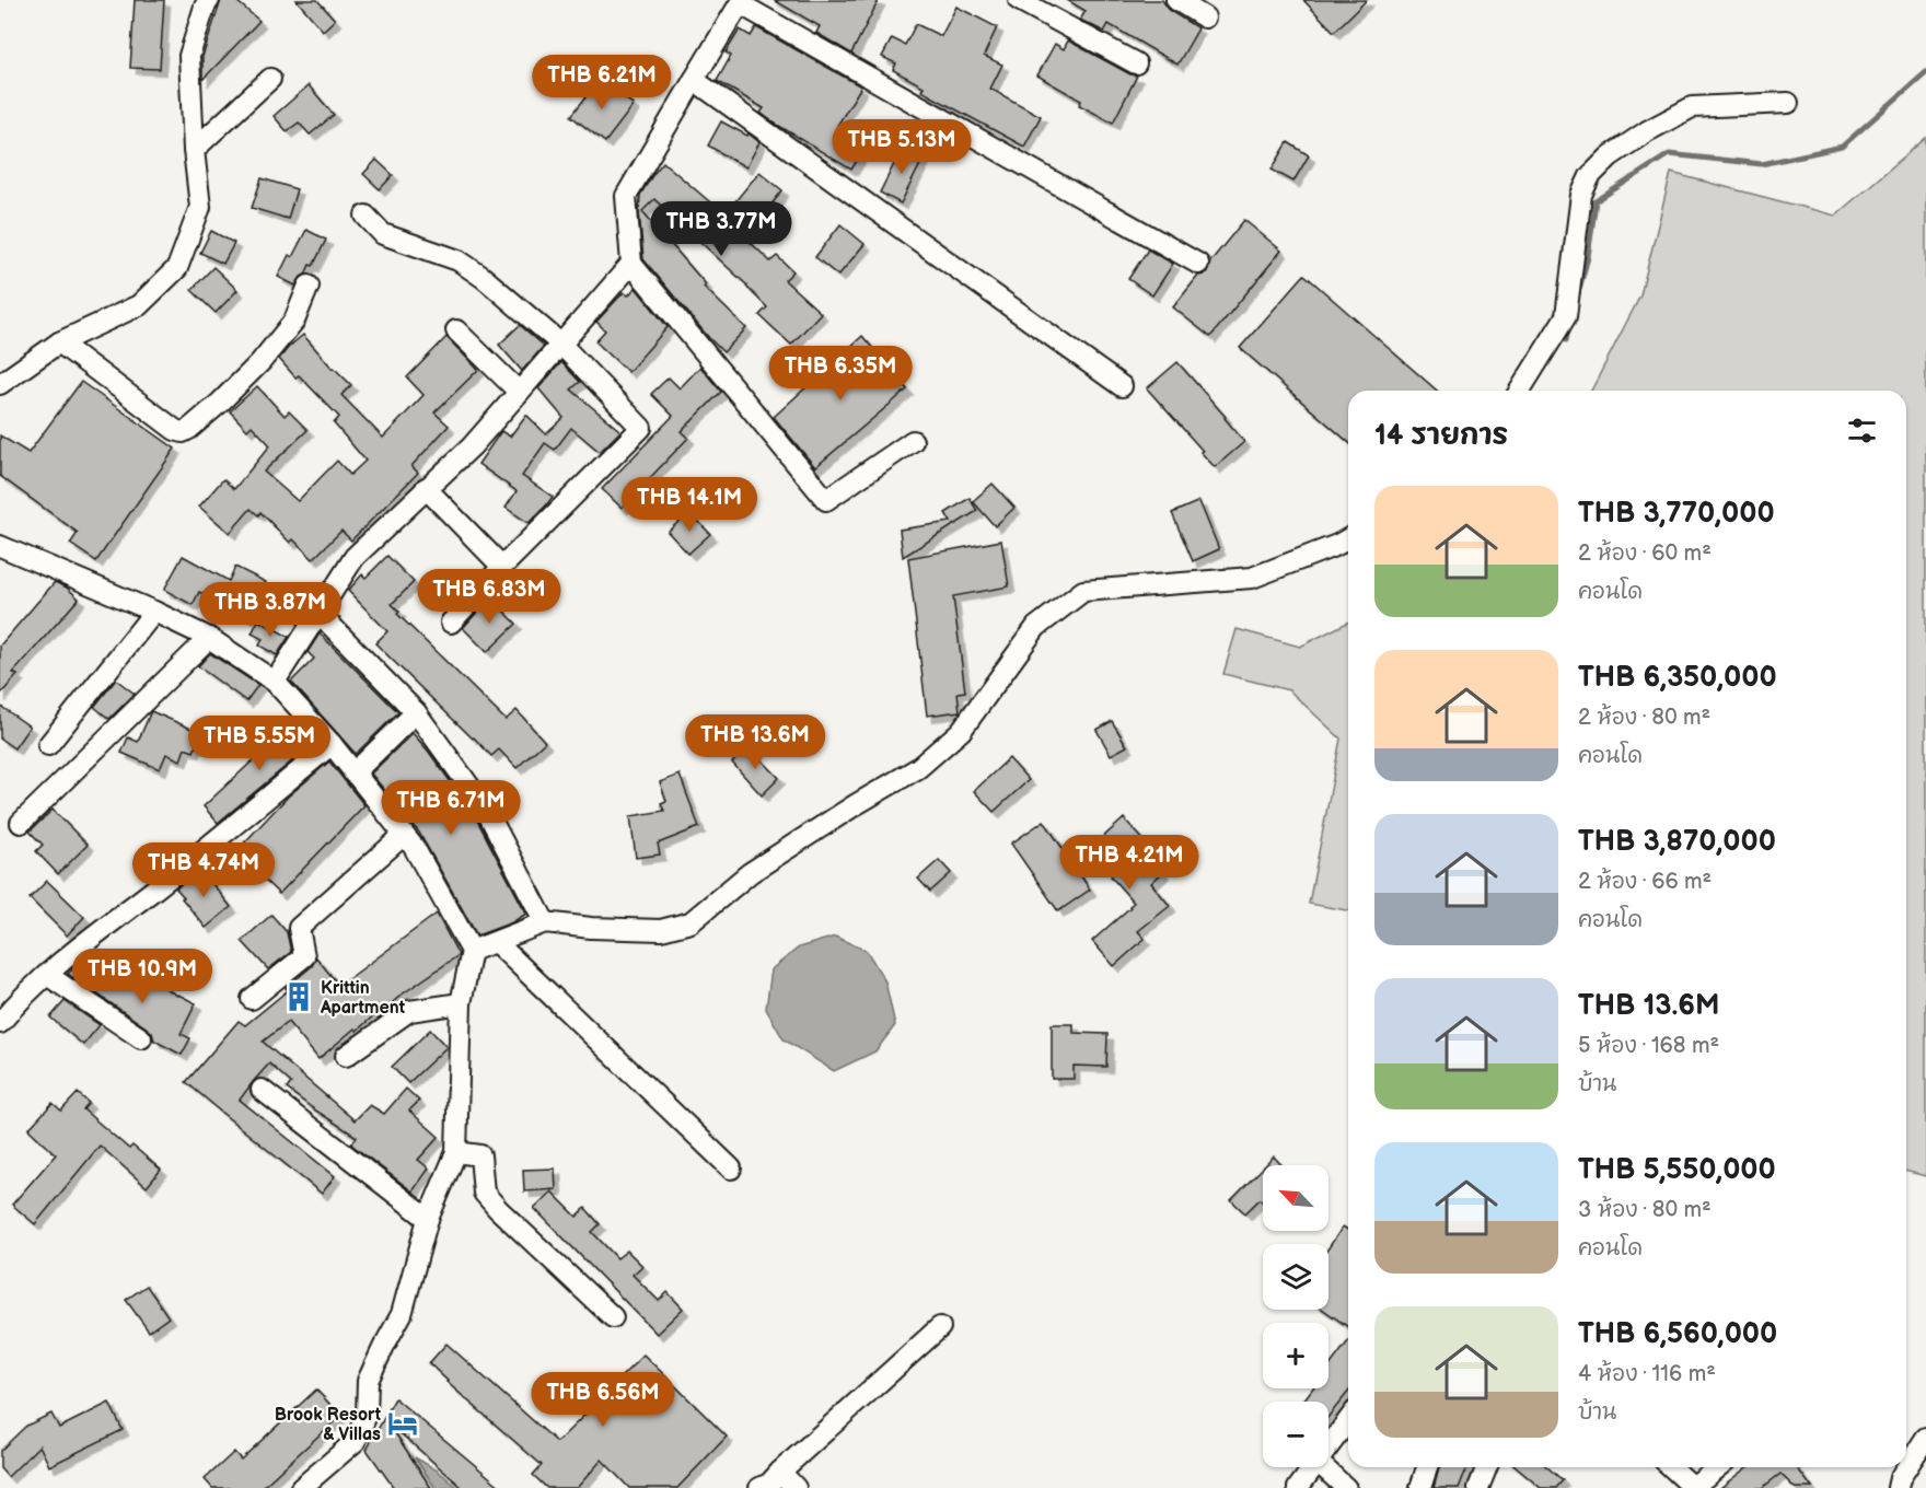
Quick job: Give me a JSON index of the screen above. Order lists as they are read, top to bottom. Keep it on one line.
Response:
{"places":{"building":["Krittin Apartment"],"hotel":["Brook Resort & Villas"]},"north":"top left","page":{"price":["THB 6.21M","THB 5.13M","THB 3.77M","THB 6.35M","THB 14.1M","THB 6.83M","THB 3.87M","THB 13.6M","THB 5.55M","THB 6.71M","THB 4.21M","THB 4.74M","THB 10.9M","THB 6.56M"],"heading":"14 รายการ","list":[{"name":"THB 3,770,000","note":"2 ห้อง · 60 m² · คอนโด"},{"name":"THB 6,350,000","note":"2 ห้อง · 80 m² · คอนโด"},{"name":"THB 3,870,000","note":"2 ห้อง · 66 m² · คอนโด"},{"name":"THB 13.6M","note":"5 ห้อง · 168 m² · บ้าน"},{"name":"THB 5,550,000","note":"3 ห้อง · 80 m² · คอนโด"},{"name":"THB 6,560,000","note":"4 ห้อง · 116 m² · บ้าน"}],"map_buttons":["+","−"]}}
